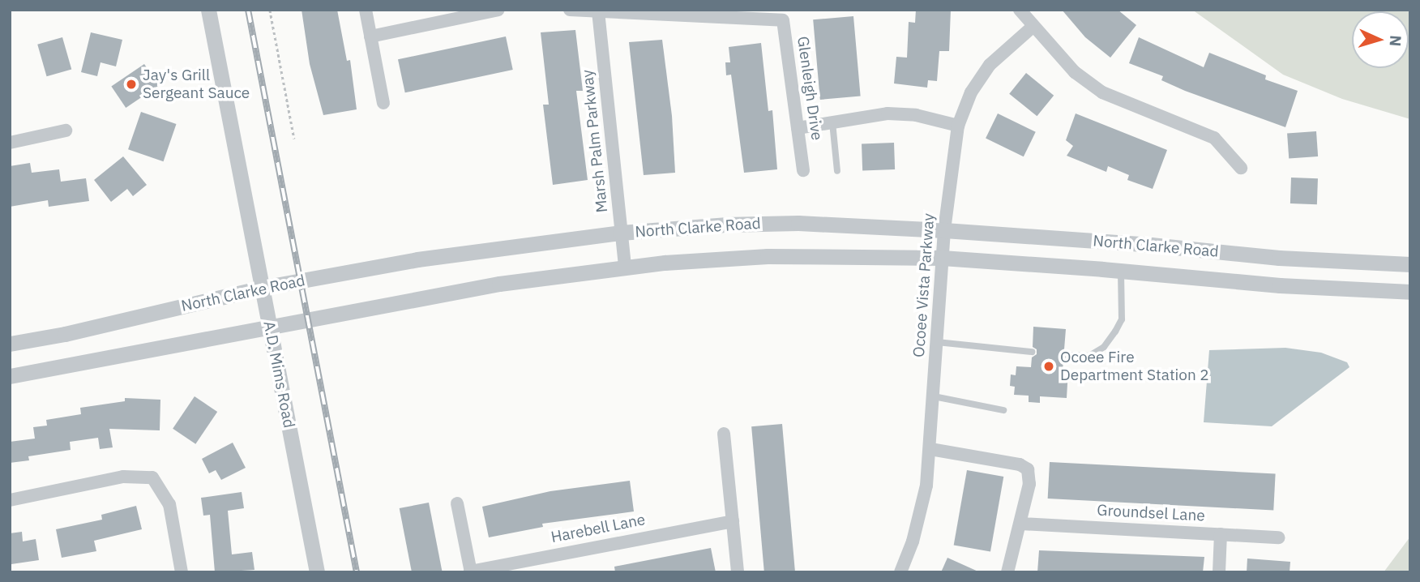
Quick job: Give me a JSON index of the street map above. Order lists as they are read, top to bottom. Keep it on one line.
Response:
{"streets":{"street":["Glenleigh Drive","Marsh Palm Parkway","North Clarke Road","Ocoee Vista Parkway","A.D. Mims Road","Groundsel Lane","Harebell Lane"]},"crossings":[["Glenleigh Drive","Marsh Palm Parkway"],["Marsh Palm Parkway","North Clarke Road"],["North Clarke Road","Ocoee Vista Parkway"],["North Clarke Road","A.D. Mims Road"]],"places":["Jay's Grill Sergeant Sauce","Ocoee Fire Department Station 2"],"north":"right"}
